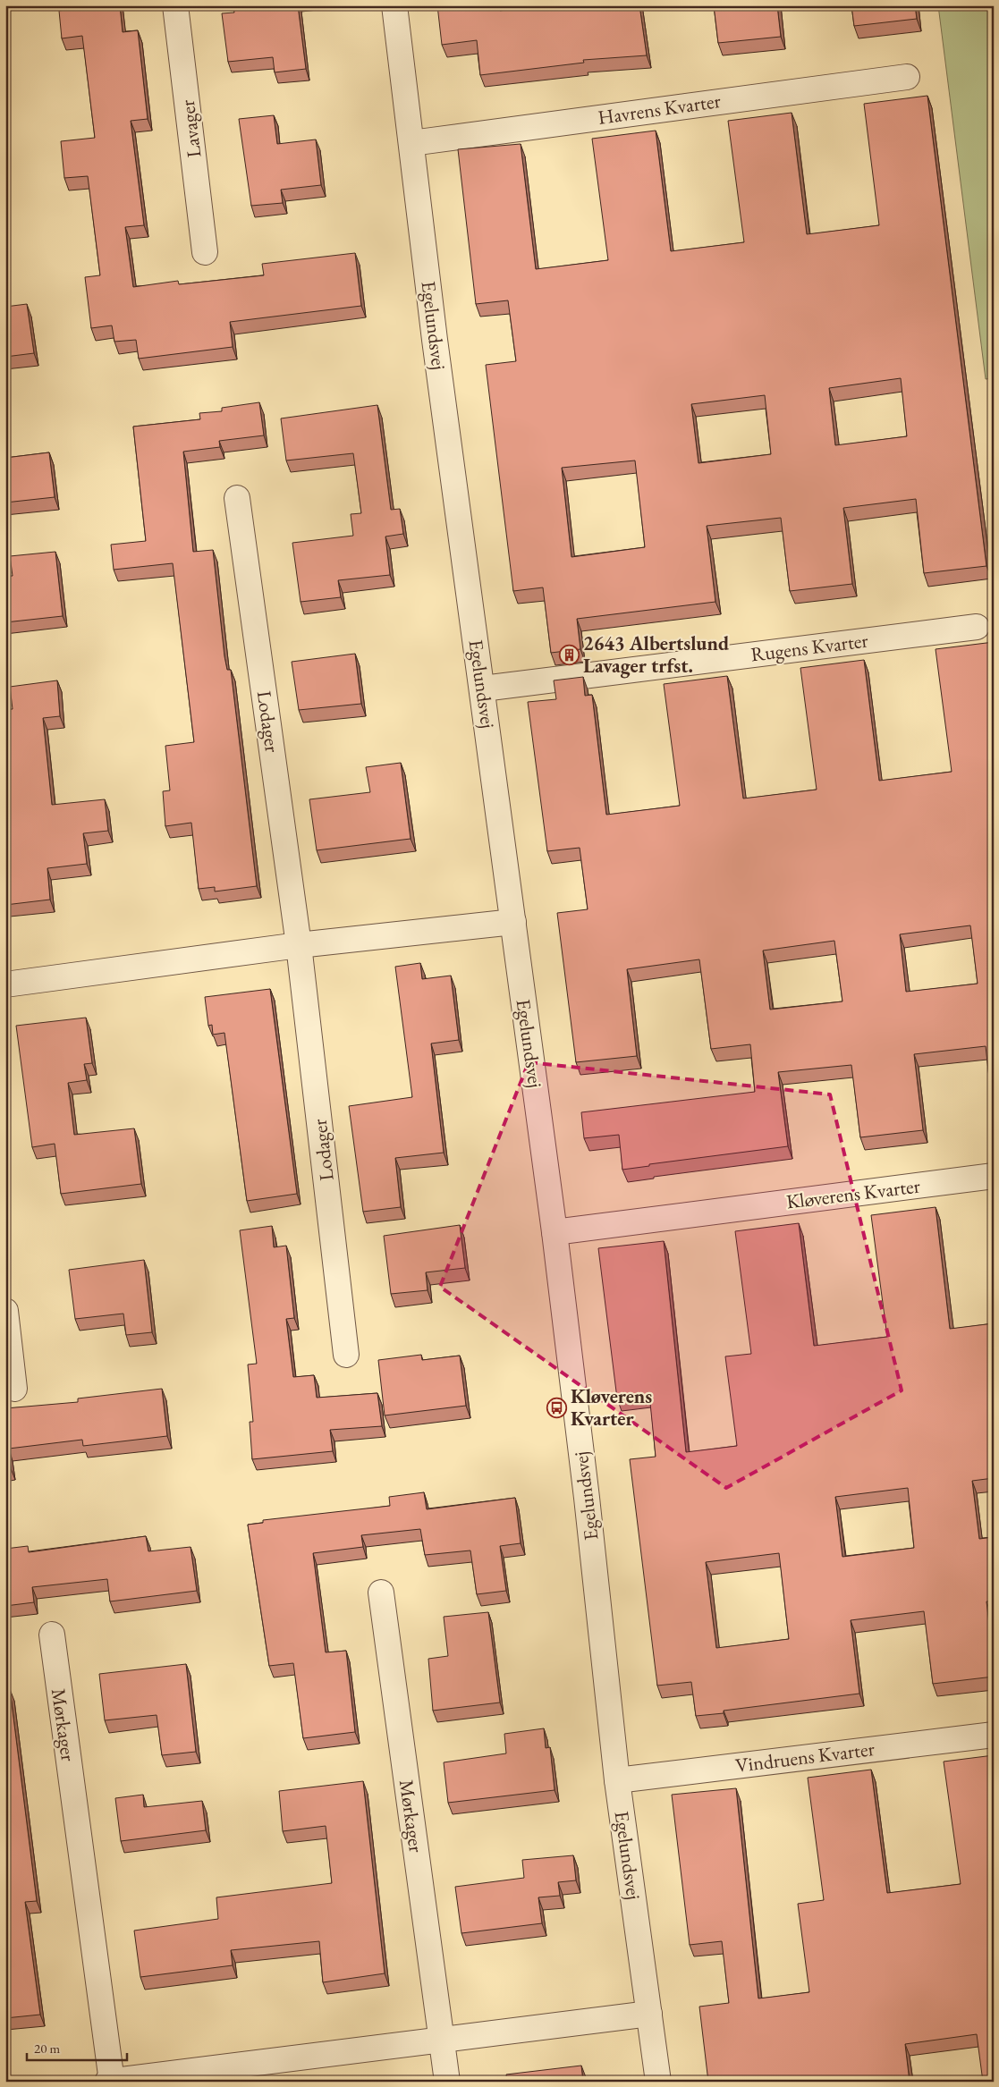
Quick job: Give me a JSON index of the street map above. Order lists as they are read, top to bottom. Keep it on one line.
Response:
{"streets":{"street":["Havrens Kvarter","Lavager","Egelundsvej","Rugens Kvarter","Lodager","Kløverens Kvarter","Mørkager","Vindruens Kvarter"]},"crossings":[["Havrens Kvarter","Egelundsvej"],["Egelundsvej","Rugens Kvarter"],["Egelundsvej","Kløverens Kvarter"],["Egelundsvej","Mørkager"],["Egelundsvej","Vindruens Kvarter"]],"places":{"building":["2643 Albertslund Lavager trfst."],"bus stop":["Kløverens Kvarter"]},"scale_bar":"20 m"}
